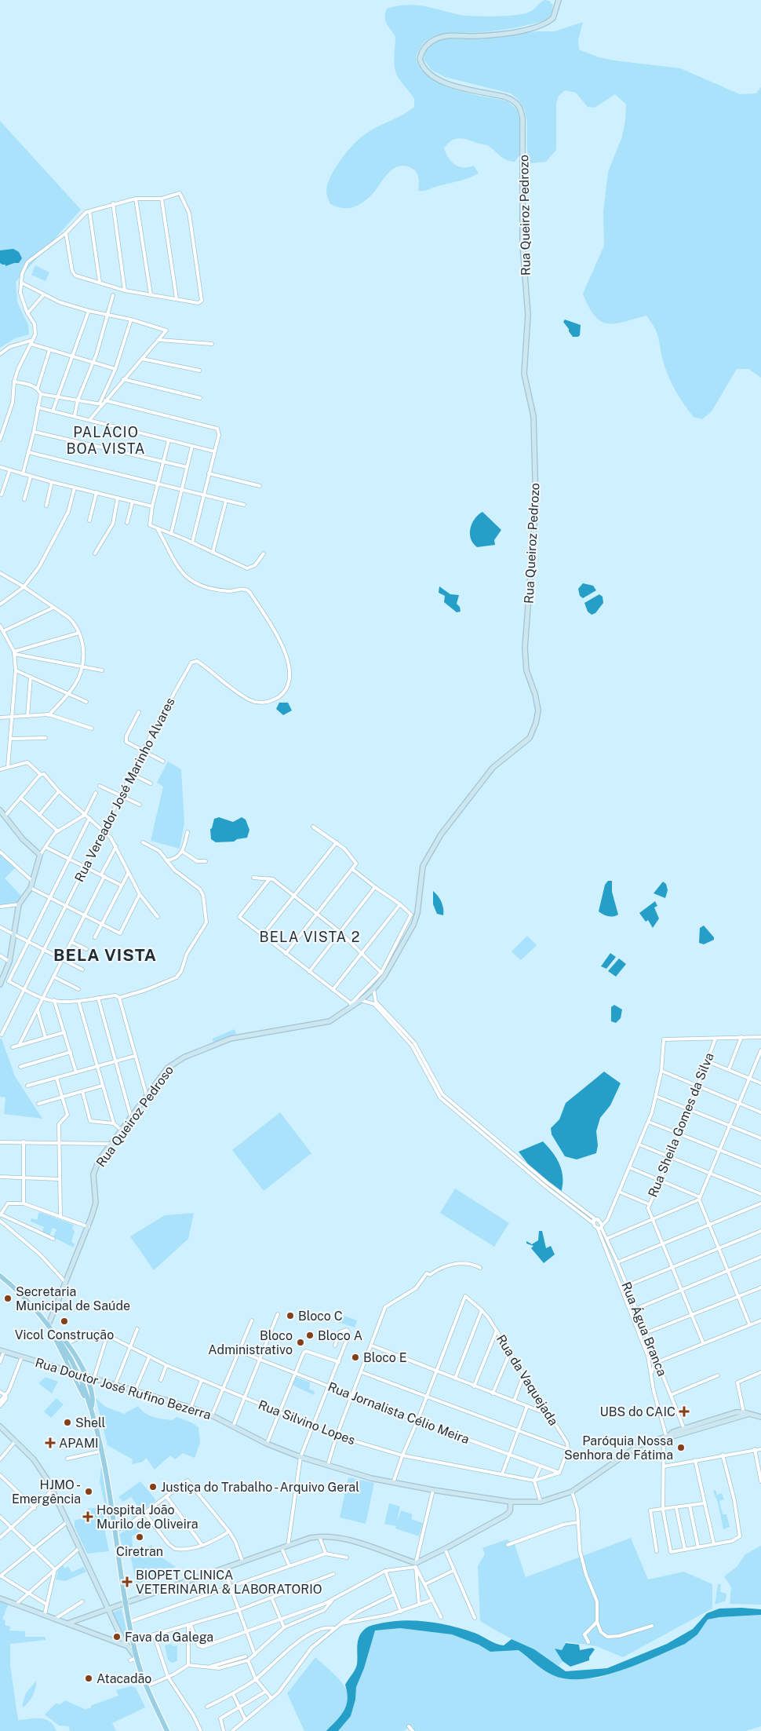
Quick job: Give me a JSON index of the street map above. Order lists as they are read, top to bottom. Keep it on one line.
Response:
{"streets":{"street":["Rua Queiroz Pedrozo","Rua Vereador José Marinho Alvares","Rua Queiroz Pedroso","Rua Sheila Gomes da Silva","Rua Água Branca","Rua da Vaquejada","Rua Doutor José Rufino Bezerra","Rua Jornalista Célio Meira","Rua Silvino Lopes"]},"crossings":[["Rua Queiroz Pedrozo","Rua Queiroz Pedroso"],["Rua Água Branca","Rua Doutor José Rufino Bezerra"],["Rua Jornalista Célio Meira","Rua Silvino Lopes"]],"districts":["PALÁCIO BOA VISTA","BELA VISTA 2","BELA VISTA"],"places":{"other":["Secretaria Municipal de Saúde","Bloco C","Vicol Construção","Bloco A","Bloco Administrativo","Bloco E","Shell","Paróquia Nossa Senhora de Fátima","Justiça do Trabalho - Arquivo Geral","HJMO - Emergência","Ciretran","Fava da Galega","Atacadão"],"health":["UBS do CAIC","APAMI","Hospital João Murilo de Oliveira","BIOPET CLINICA VETERINARIA & LABORATORIO"]}}
